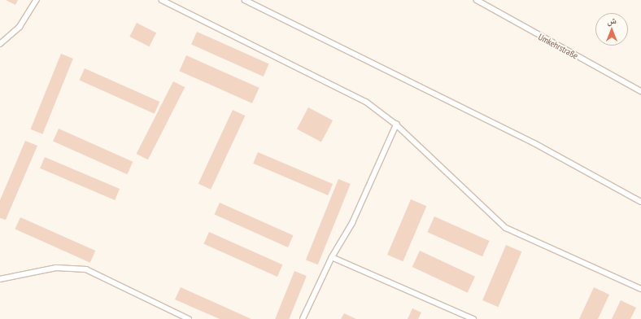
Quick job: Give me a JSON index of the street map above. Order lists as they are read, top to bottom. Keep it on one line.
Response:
{"streets":{"lane":["Umkehrstraße"]},"north":"top"}
